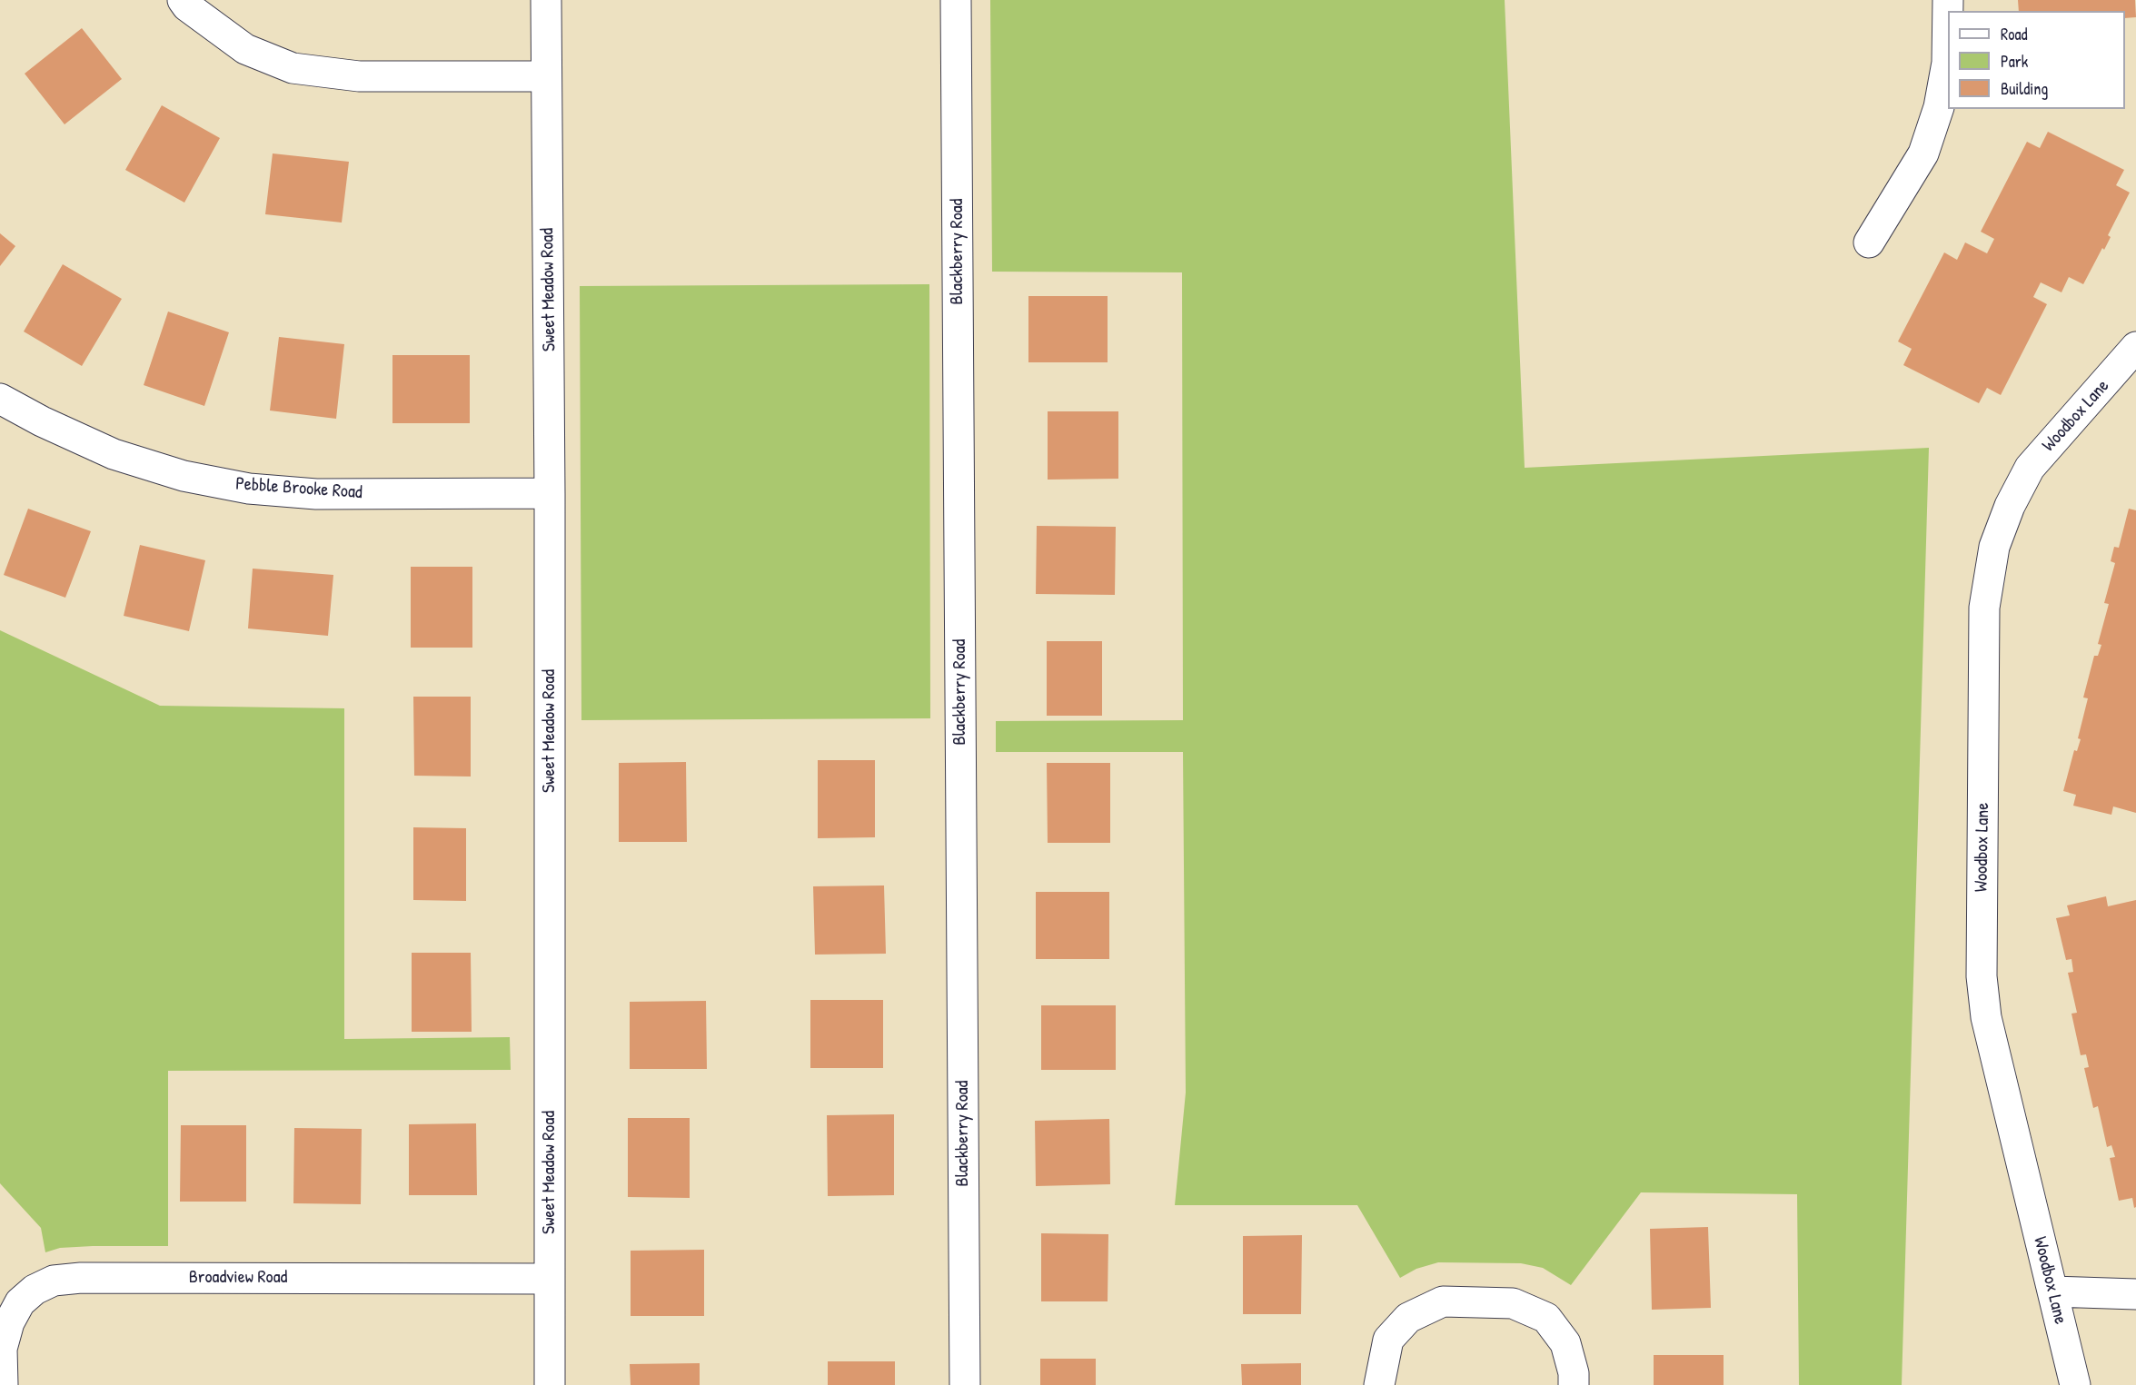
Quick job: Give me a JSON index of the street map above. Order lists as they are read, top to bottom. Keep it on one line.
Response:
{"streets":{"street":["Blackberry Road","Sweet Meadow Road","Woodbox Lane","Pebble Brooke Road","Broadview Road"]},"crossings":[["Sweet Meadow Road","Pebble Brooke Road"],["Sweet Meadow Road","Broadview Road"]],"legend":["Road","Park","Building"]}
